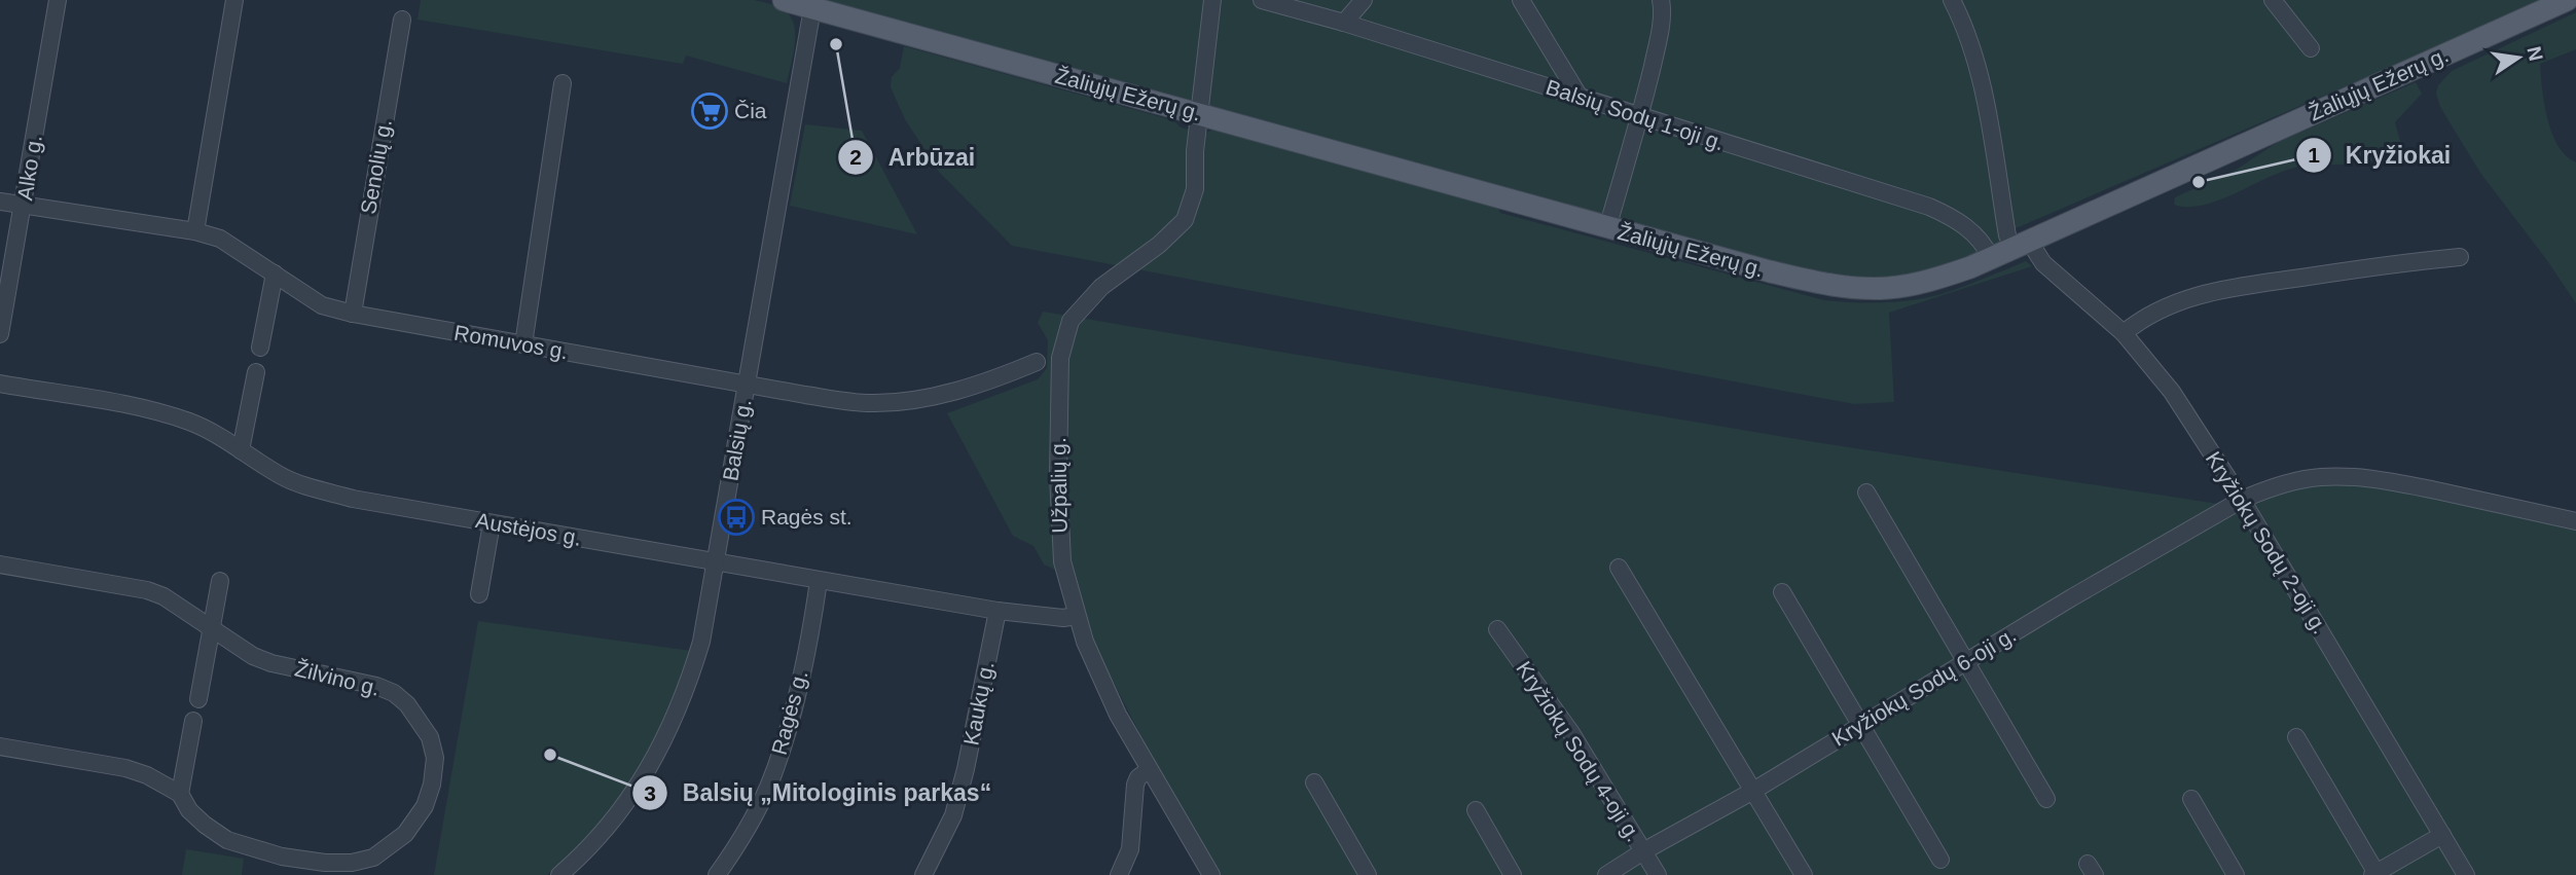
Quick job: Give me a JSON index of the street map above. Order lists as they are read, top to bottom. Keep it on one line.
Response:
{"streets":{"main road":["Žaliųjų Ežerų g."],"street":["Balsių Sodų 1-oji g.","Senolių g.","Alko g.","Romuvos g.","Balsių g.","Užpalių g.","Austėjos g.","Kryžiokų Sodų 2-oji g.","Žilvino g.","Kryžiokų Sodų 6-oji g.","Kaukų g.","Ragės g.","Kryžiokų Sodų 4-oji g."]},"crossings":[["Žaliųjų Ežerų g.","Balsių Sodų 1-oji g."],["Žaliųjų Ežerų g.","Balsių g."],["Žaliųjų Ežerų g.","Užpalių g."],["Žaliųjų Ežerų g.","Kryžiokų Sodų 2-oji g."],["Senolių g.","Romuvos g."],["Alko g.","Romuvos g."],["Romuvos g.","Balsių g."],["Balsių g.","Austėjos g."],["Užpalių g.","Austėjos g."],["Austėjos g.","Kaukų g."],["Austėjos g.","Ragės g."],["Kryžiokų Sodų 2-oji g.","Kryžiokų Sodų 6-oji g."],["Kryžiokų Sodų 6-oji g.","Kryžiokų Sodų 4-oji g."]],"places":{"other":["Arbūzai","Kryžiokai","Balsių „Mitologinis parkas“"],"supermarket":["Čia"],"bus stop":["Ragės st."]},"north":"right"}
